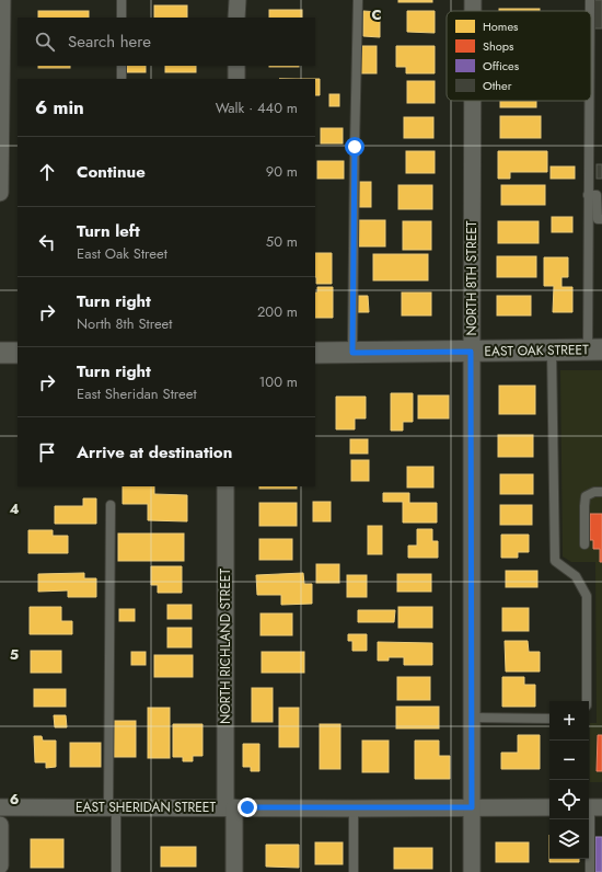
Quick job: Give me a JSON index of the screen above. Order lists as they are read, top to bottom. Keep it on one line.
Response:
{"streets":{"street":["NORTH 8TH STREET","EAST OAK STREET","NORTH RICHLAND STREET","EAST SHERIDAN STREET"]},"crossings":[["NORTH 8TH STREET","EAST OAK STREET"],["NORTH 8TH STREET","EAST SHERIDAN STREET"],["NORTH RICHLAND STREET","EAST SHERIDAN STREET"]],"legend":["Homes","Shops","Offices","Other"],"page":{"search":"Search here","heading":["6 min","Walk · 440 m"],"list":[["Continue","90 m"],["Turn left","East Oak Street","50 m"],["Turn right","North 8th Street","200 m"],["Turn right","East Sheridan Street","100 m"],"Arrive at destination"],"map_buttons":["+","−"]},"grid":{"columns":["C"],"rows":["4","5","6"]}}
